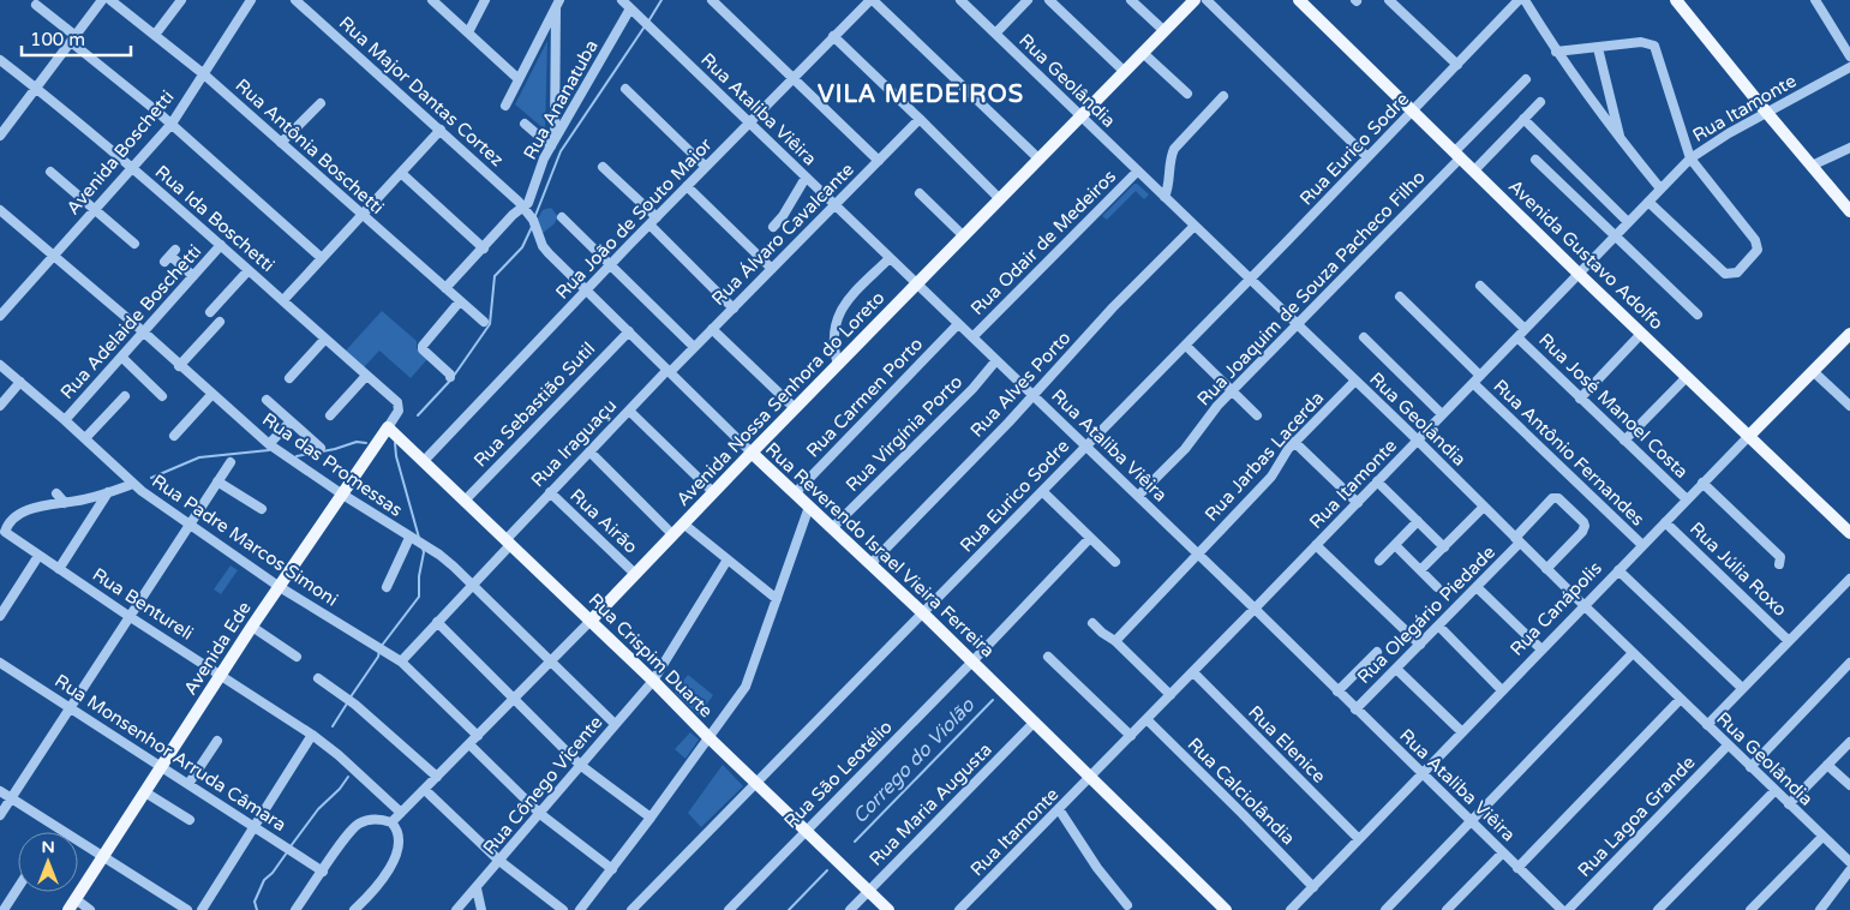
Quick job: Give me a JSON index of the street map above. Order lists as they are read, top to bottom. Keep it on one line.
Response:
{"streets":{"main road":["Avenida Gustavo Adolfo","Avenida Nossa Senhora do Loreto","Rua Reverendo Israel Vieira Ferreira","Rua Canápolis","Avenida Ede","Rua Crispim Duarte"],"street":["Rua Geolândia","Rua Major Dantas Cortez","Rua Ananatuba","Rua Itamonte","Rua Ataliba Viêira","Rua Antônia Boschetti","Rua Eurico Sodre","Avenida Boschetti","Rua Ida Boschetti","Rua João de Souto Maior","Rua Álvaro Cavalcante","Rua Odair de Medeiros","Rua Joaquim de Souza Pacheco Filho","Rua Adelaide Boschetti","Rua Alves Porto","Rua Carmen Porto","Rua Sebastião Sutil","Rua José Manoel Costa","Rua Virgínia Porto","Rua Iraguaçu","Rua Antônio Fernandes","Rua Jarbas Lacerda","Rua das Promessas","Rua Airão","Rua Padre Marcos Simoni","Rua Júlia Roxo","Rua Bentureli","Rua Olegário Piedade","Rua Elenice","Rua Monsenhor Arruda Câmara","Rua São Leotélio","Rua Cônego Vicente","Rua Calciolândia","Rua Maria Augusta","Rua Lagoa Grande"]},"crossings":[["Rua Geolândia","Rua Itamonte"],["Rua Geolândia","Rua Eurico Sodre"],["Rua Geolândia","Rua Odair de Medeiros"],["Rua Geolândia","Rua Joaquim de Souza Pacheco Filho"],["Rua Geolândia","Rua Alves Porto"],["Rua Geolândia","Avenida Nossa Senhora do Loreto"],["Rua Geolândia","Rua Jarbas Lacerda"],["Rua Geolândia","Rua Canápolis"],["Rua Geolândia","Rua Olegário Piedade"],["Rua Geolândia","Rua Lagoa Grande"],["Rua Major Dantas Cortez","Rua Ananatuba"],["Rua Major Dantas Cortez","Rua Reverendo Israel Vieira Ferreira"],["Rua Ananatuba","Rua Ataliba Viêira"],["Rua Ananatuba","Rua Reverendo Israel Vieira Ferreira"],["Rua Itamonte","Rua Ataliba Viêira"],["Rua Itamonte","Avenida Gustavo Adolfo"],["Rua Itamonte","Rua José Manoel Costa"],["Rua Itamonte","Rua Antônio Fernandes"],["Rua Itamonte","Rua Reverendo Israel Vieira Ferreira"],["Rua Itamonte","Rua Elenice"],["Rua Itamonte","Rua Calciolândia"],["Rua Ataliba Viêira","Rua Eurico Sodre"],["Rua Ataliba Viêira","Rua João de Souto Maior"],["Rua Ataliba Viêira","Rua Álvaro Cavalcante"],["Rua Ataliba Viêira","Rua Odair de Medeiros"],["Rua Ataliba Viêira","Rua Joaquim de Souza Pacheco Filho"],["Rua Ataliba Viêira","Rua Alves Porto"],["Rua Ataliba Viêira","Rua Carmen Porto"],["Rua Ataliba Viêira","Avenida Nossa Senhora do Loreto"],["Rua Ataliba Viêira","Rua Virgínia Porto"],["Rua Ataliba Viêira","Rua Jarbas Lacerda"],["Rua Ataliba Viêira","Rua Canápolis"],["Rua Ataliba Viêira","Rua Olegário Piedade"],["Rua Antônia Boschetti","Avenida Boschetti"],["Rua Eurico Sodre","Avenida Gustavo Adolfo"],["Rua Eurico Sodre","Rua Reverendo Israel Vieira Ferreira"],["Rua Eurico Sodre","Rua Crispim Duarte"],["Avenida Boschetti","Rua Ida Boschetti"],["Avenida Boschetti","Rua das Promessas"],["Rua Ida Boschetti","Rua Adelaide Boschetti"],["Rua Ida Boschetti","Avenida Ede"],["Rua João de Souto Maior","Rua Reverendo Israel Vieira Ferreira"],["Rua João de Souto Maior","Rua Crispim Duarte"],["Rua Álvaro Cavalcante","Rua Iraguaçu"],["Rua Álvaro Cavalcante","Rua Reverendo Israel Vieira Ferreira"],["Avenida Gustavo Adolfo","Rua Joaquim de Souza Pacheco Filho"],["Avenida Gustavo Adolfo","Rua Canápolis"],["Rua Adelaide Boschetti","Rua das Promessas"],["Rua Adelaide Boschetti","Rua Padre Marcos Simoni"],["Rua Alves Porto","Rua Reverendo Israel Vieira Ferreira"],["Rua Carmen Porto","Rua Reverendo Israel Vieira Ferreira"],["Avenida Nossa Senhora do Loreto","Rua das Promessas"],["Avenida Nossa Senhora do Loreto","Rua Airão"],["Avenida Nossa Senhora do Loreto","Rua Padre Marcos Simoni"],["Avenida Nossa Senhora do Loreto","Rua Reverendo Israel Vieira Ferreira"],["Avenida Nossa Senhora do Loreto","Rua Bentureli"],["Avenida Nossa Senhora do Loreto","Rua Crispim Duarte"],["Rua Sebastião Sutil","Rua Reverendo Israel Vieira Ferreira"],["Rua Sebastião Sutil","Rua Crispim Duarte"],["Rua José Manoel Costa","Rua Canápolis"],["Rua Virgínia Porto","Rua Reverendo Israel Vieira Ferreira"],["Rua Iraguaçu","Rua das Promessas"],["Rua Iraguaçu","Rua Airão"],["Rua Iraguaçu","Rua Padre Marcos Simoni"],["Rua Iraguaçu","Rua Reverendo Israel Vieira Ferreira"],["Rua Iraguaçu","Rua Crispim Duarte"],["Rua Antônio Fernandes","Rua Canápolis"],["Rua das Promessas","Avenida Ede"],["Rua das Promessas","Rua Cônego Vicente"],["Rua Padre Marcos Simoni","Avenida Ede"],["Rua Reverendo Israel Vieira Ferreira","Rua São Leotélio"],["Rua Reverendo Israel Vieira Ferreira","Rua Maria Augusta"],["Rua Júlia Roxo","Rua Canápolis"],["Rua Bentureli","Avenida Ede"],["Rua Canápolis","Rua Elenice"],["Rua Canápolis","Rua Calciolândia"],["Avenida Ede","Rua Crispim Duarte"],["Avenida Ede","Rua Monsenhor Arruda Câmara"],["Rua Crispim Duarte","Rua São Leotélio"],["Rua Crispim Duarte","Rua Cônego Vicente"],["Rua Crispim Duarte","Rua Maria Augusta"]],"districts":["VILA MEDEIROS"],"water":["Corrego do Violão"],"scale_bar":"100 m","north":"top"}
